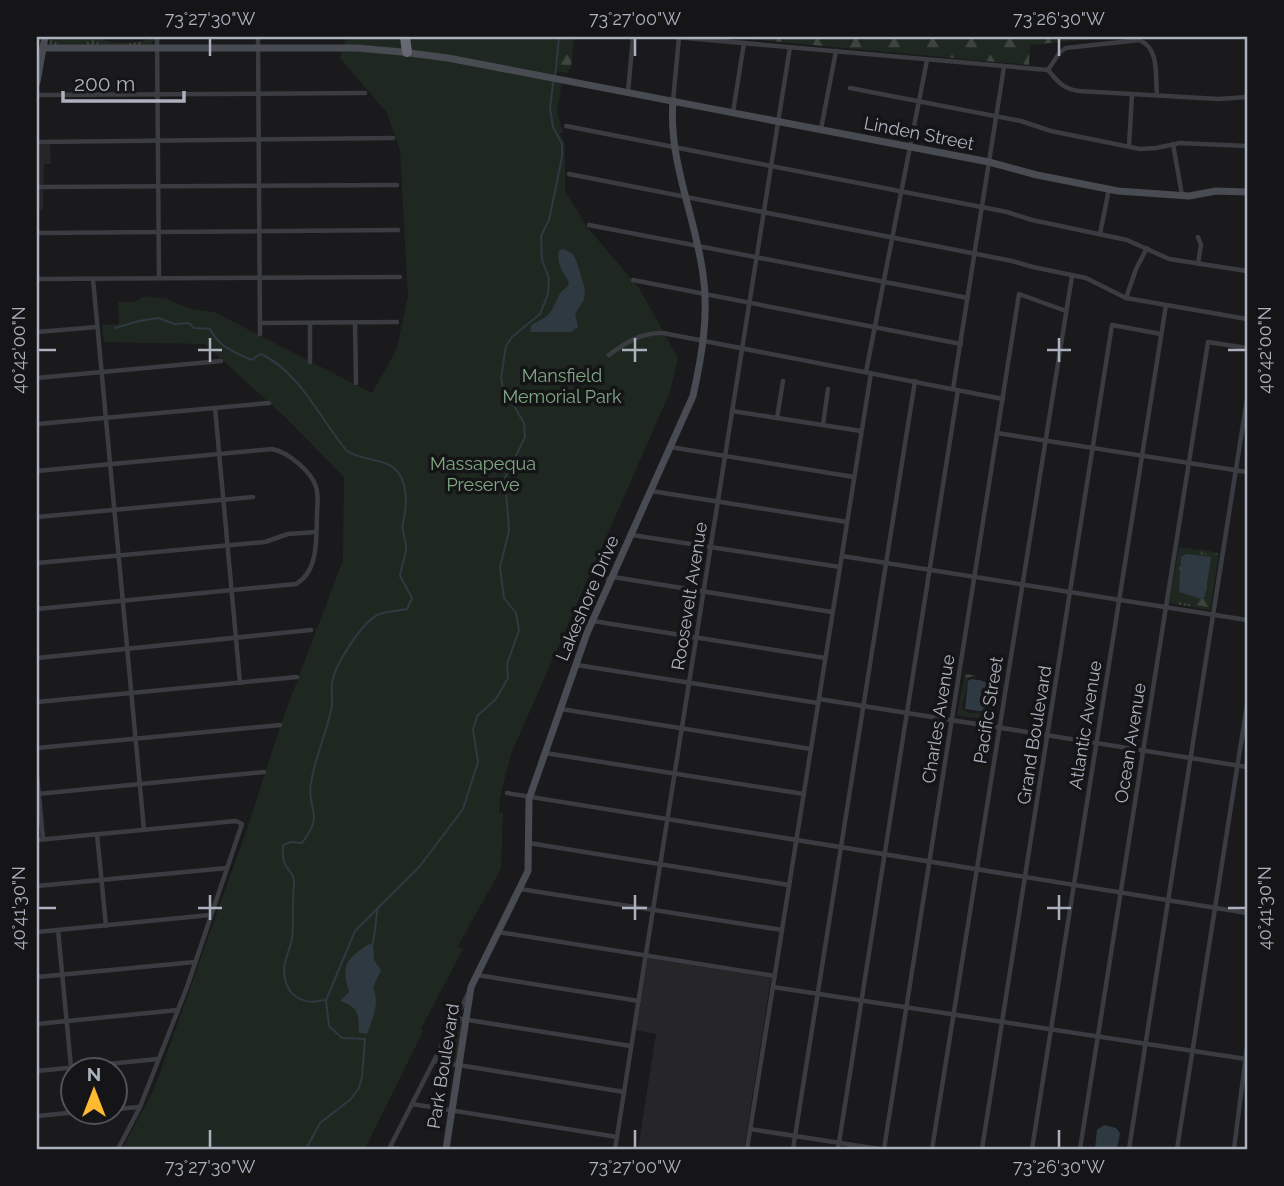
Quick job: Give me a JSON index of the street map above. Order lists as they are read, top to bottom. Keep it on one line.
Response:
{"streets":{"street":["Linden Street","Roosevelt Avenue","Lakeshore Drive","Pacific Street","Charles Avenue","Atlantic Avenue","Grand Boulevard","Ocean Avenue","Park Boulevard"]},"crossings":[["Linden Street","Roosevelt Avenue"],["Linden Street","Lakeshore Drive"],["Lakeshore Drive","Park Boulevard"],["Pacific Street","Charles Avenue"],["Atlantic Avenue","Grand Boulevard"]],"parks":["Mansfield Memorial Park","Massapequa Preserve"],"scale_bar":"200 m","north":"top","coordinates":["73°27'30\"W","73°27'00\"W","73°26'30\"W","40°42'00\"N","40°41'30\"N"]}
